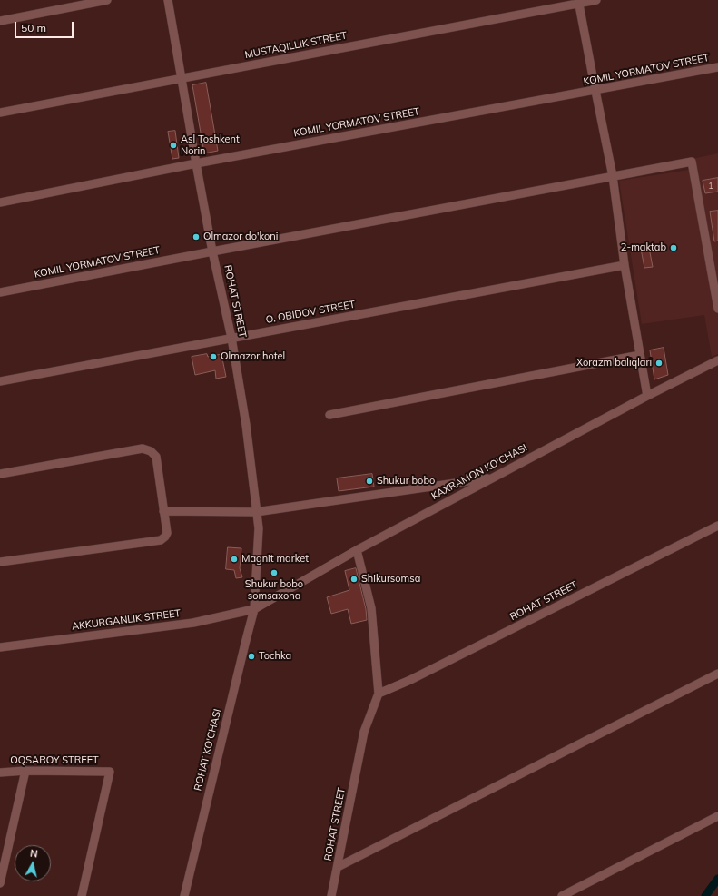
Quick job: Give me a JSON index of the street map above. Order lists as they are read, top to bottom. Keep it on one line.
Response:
{"streets":{"street":["MUSTAQILLIK STREET","KOMIL YORMATOV STREET","ROHAT STREET","O. OBIDOV STREET","KAXRAMON KO'CHASI","AKKURGANLIK STREET","ROHAT KO'CHASI","OQSAROY STREET"]},"crossings":[["MUSTAQILLIK STREET","ROHAT STREET"],["KOMIL YORMATOV STREET","ROHAT STREET"],["ROHAT STREET","O. OBIDOV STREET"],["ROHAT STREET","KAXRAMON KO'CHASI"],["ROHAT STREET","AKKURGANLIK STREET"],["ROHAT STREET","ROHAT KO'CHASI"],["KAXRAMON KO'CHASI","AKKURGANLIK STREET"],["KAXRAMON KO'CHASI","ROHAT KO'CHASI"],["AKKURGANLIK STREET","ROHAT KO'CHASI"]],"places":["Asl Toshkent Norin","Olmazor do'koni","2-maktab","Olmazor hotel","Xorazm baliqlari","Shukur bobo","Magnit market","Shukur bobo somsaxona","Shikursomsa","Tochka"],"house_numbers":["1"],"scale_bar":"50 m","north":"top"}
